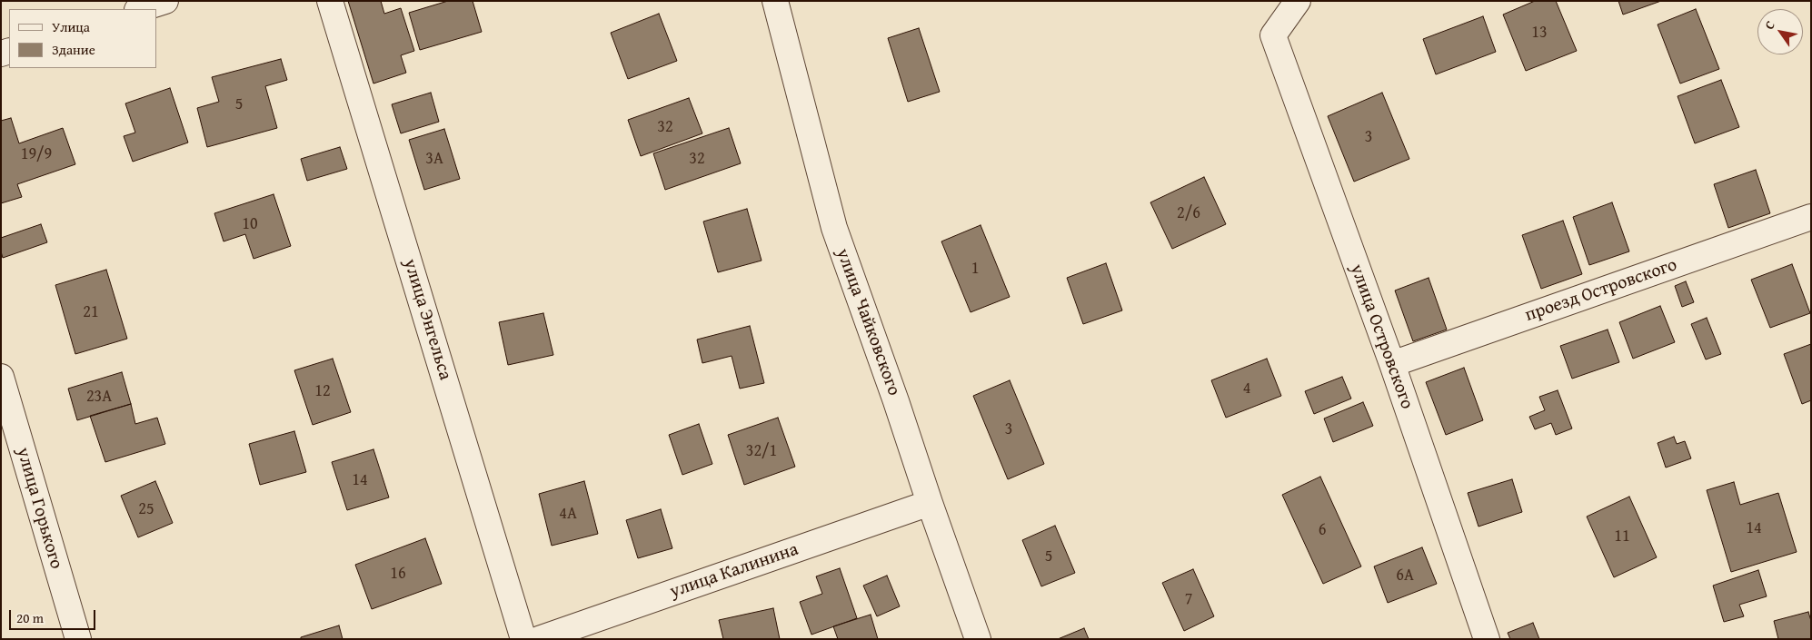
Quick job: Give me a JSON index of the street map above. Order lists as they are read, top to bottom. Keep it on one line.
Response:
{"streets":{"street":["проезд Островского","улица Энгельса","улица Чайковского","улица Островского","улица Горького","улица Калинина"]},"crossings":[["проезд Островского","улица Островского"],["улица Чайковского","улица Калинина"]],"house_numbers":["13","5","32","3","19/9","3А","32","2/6","10","1","21","4","12","23А","3","32/1","14","25","4А","14","6","11","5","16","6А","7"],"legend":["Улица","Здание"],"scale_bar":"20 m","north":"top left"}
